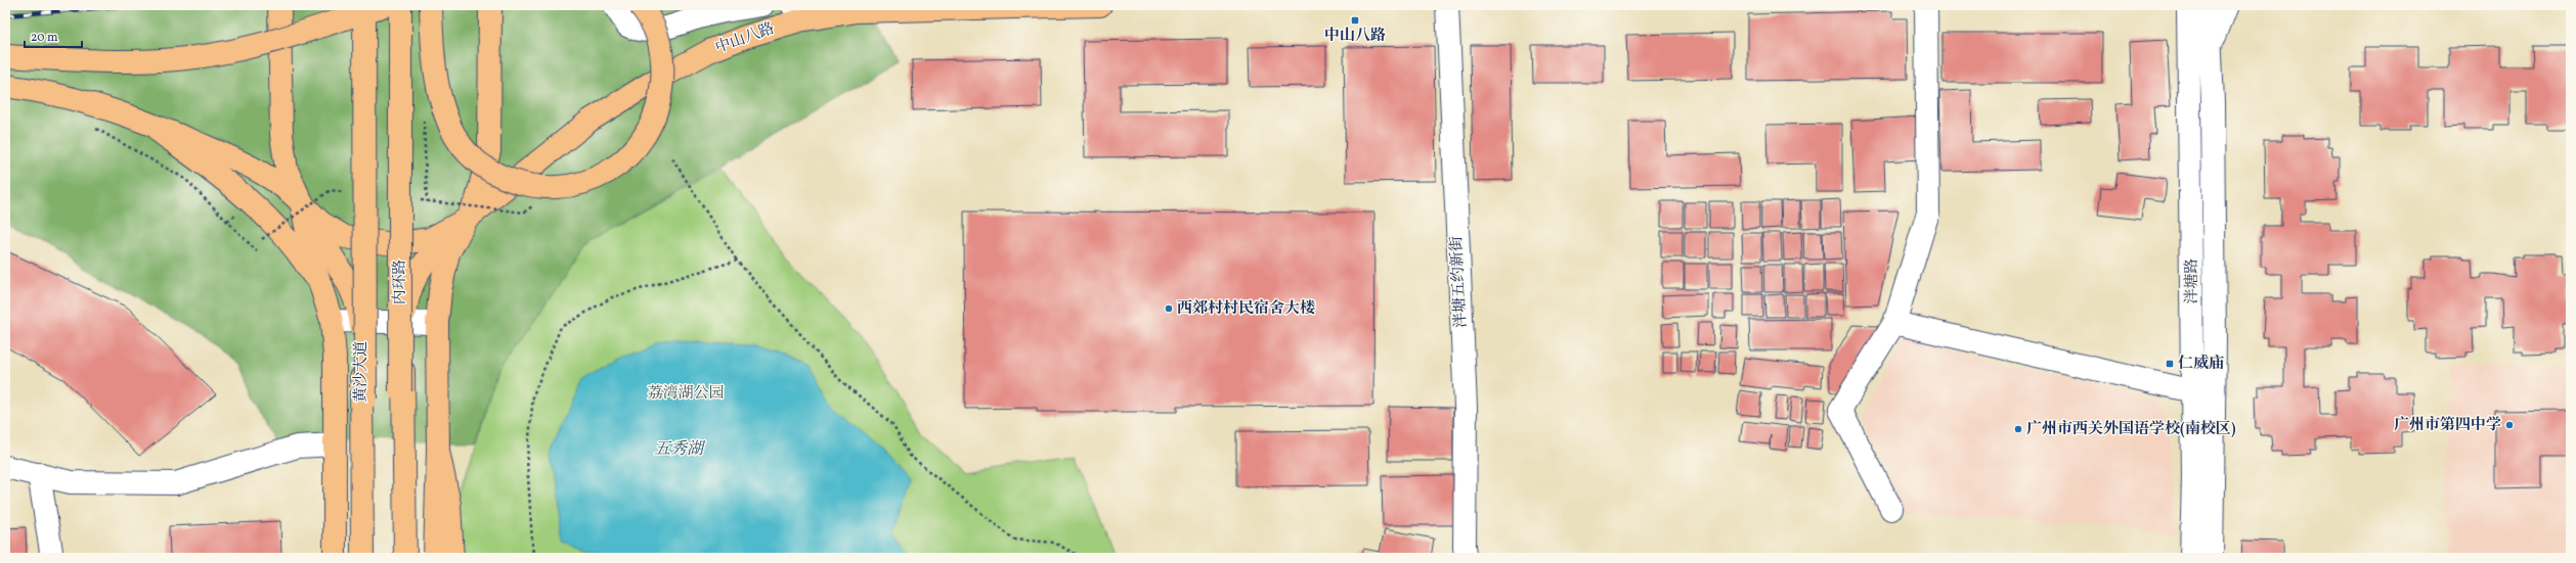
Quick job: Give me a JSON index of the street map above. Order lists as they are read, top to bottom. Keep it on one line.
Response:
{"streets":{"main road":["中山八路","内环路","黄沙大道"],"street":["泮塘路","泮塘五约新街"]},"water":["五秀湖"],"parks":["荔湾湖公园"],"places":{"transit":["中山八路","仁威庙"],"other":["西郊村村民宿舍大楼","广州市第四中学","广州市西关外国语学校(南校区)"]},"scale_bar":"20 m"}
